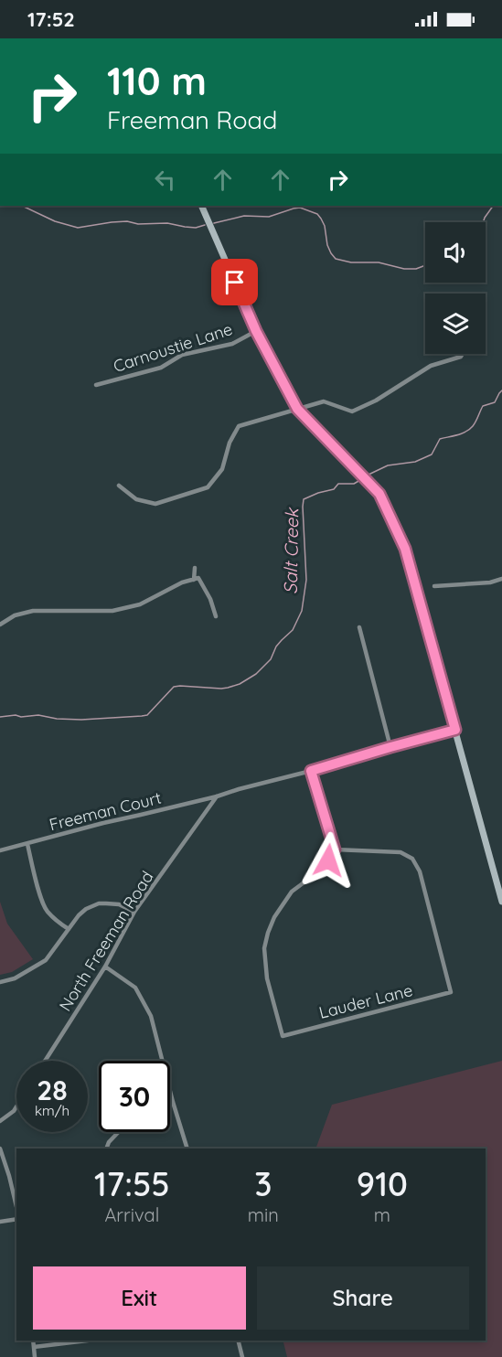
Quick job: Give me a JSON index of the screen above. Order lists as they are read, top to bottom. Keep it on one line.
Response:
{"streets":{"street":["Carnoustie Lane","Freeman Court","North Freeman Road","Lauder Lane"]},"crossings":[["Freeman Court","North Freeman Road"]],"water":["Salt Creek"],"page":{"status":"17:52","turn":["110 m","Freeman Road"],"speed":"28 km/h","limit":"30","eta":["17:55","Arrival","3","min","910","m"],"buttons":["Exit","Share"]}}
